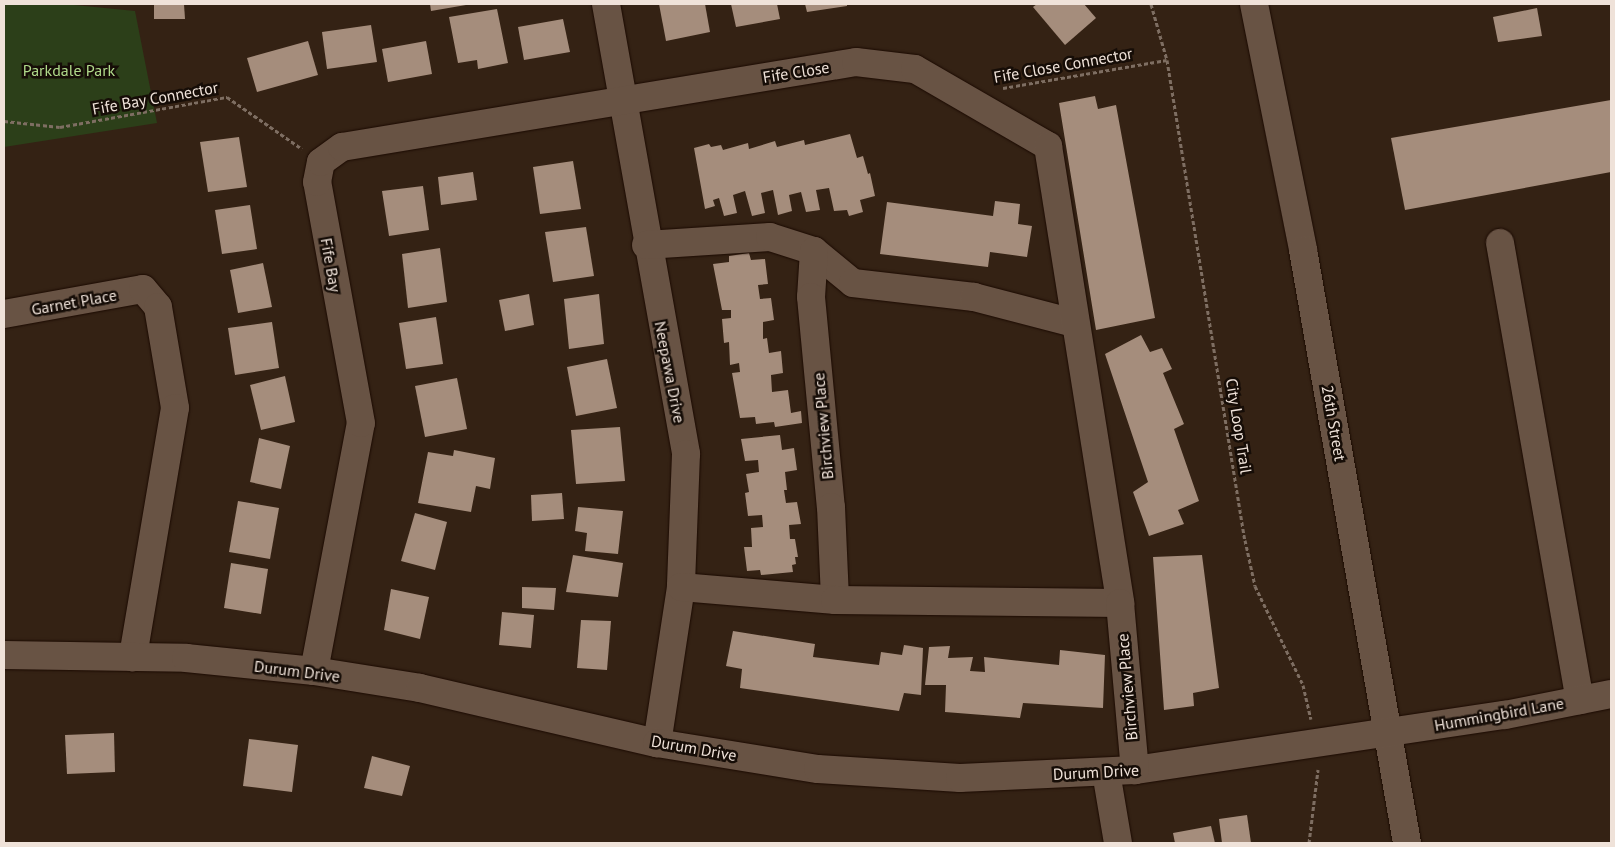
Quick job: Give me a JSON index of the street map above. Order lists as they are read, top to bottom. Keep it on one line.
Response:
{"streets":{"street":["Fife Close","Fife Bay","Garnet Place","Neepawa Drive","26th Street","Birchview Place","Durum Drive","Hummingbird Lane"],"path":["Fife Close Connector","Fife Bay Connector","City Loop Trail"]},"crossings":[["Fife Close Connector","Fife Close"],["Fife Close Connector","City Loop Trail"],["Fife Close","Neepawa Drive"],["Fife Close","Birchview Place"],["Fife Bay Connector","Fife Bay"],["Fife Bay","Durum Drive"],["Garnet Place","Durum Drive"],["Neepawa Drive","Durum Drive"],["26th Street","Durum Drive"],["26th Street","Hummingbird Lane"],["Birchview Place","Durum Drive"],["City Loop Trail","Durum Drive"],["Durum Drive","Hummingbird Lane"]],"parks":["Parkdale Park"]}
